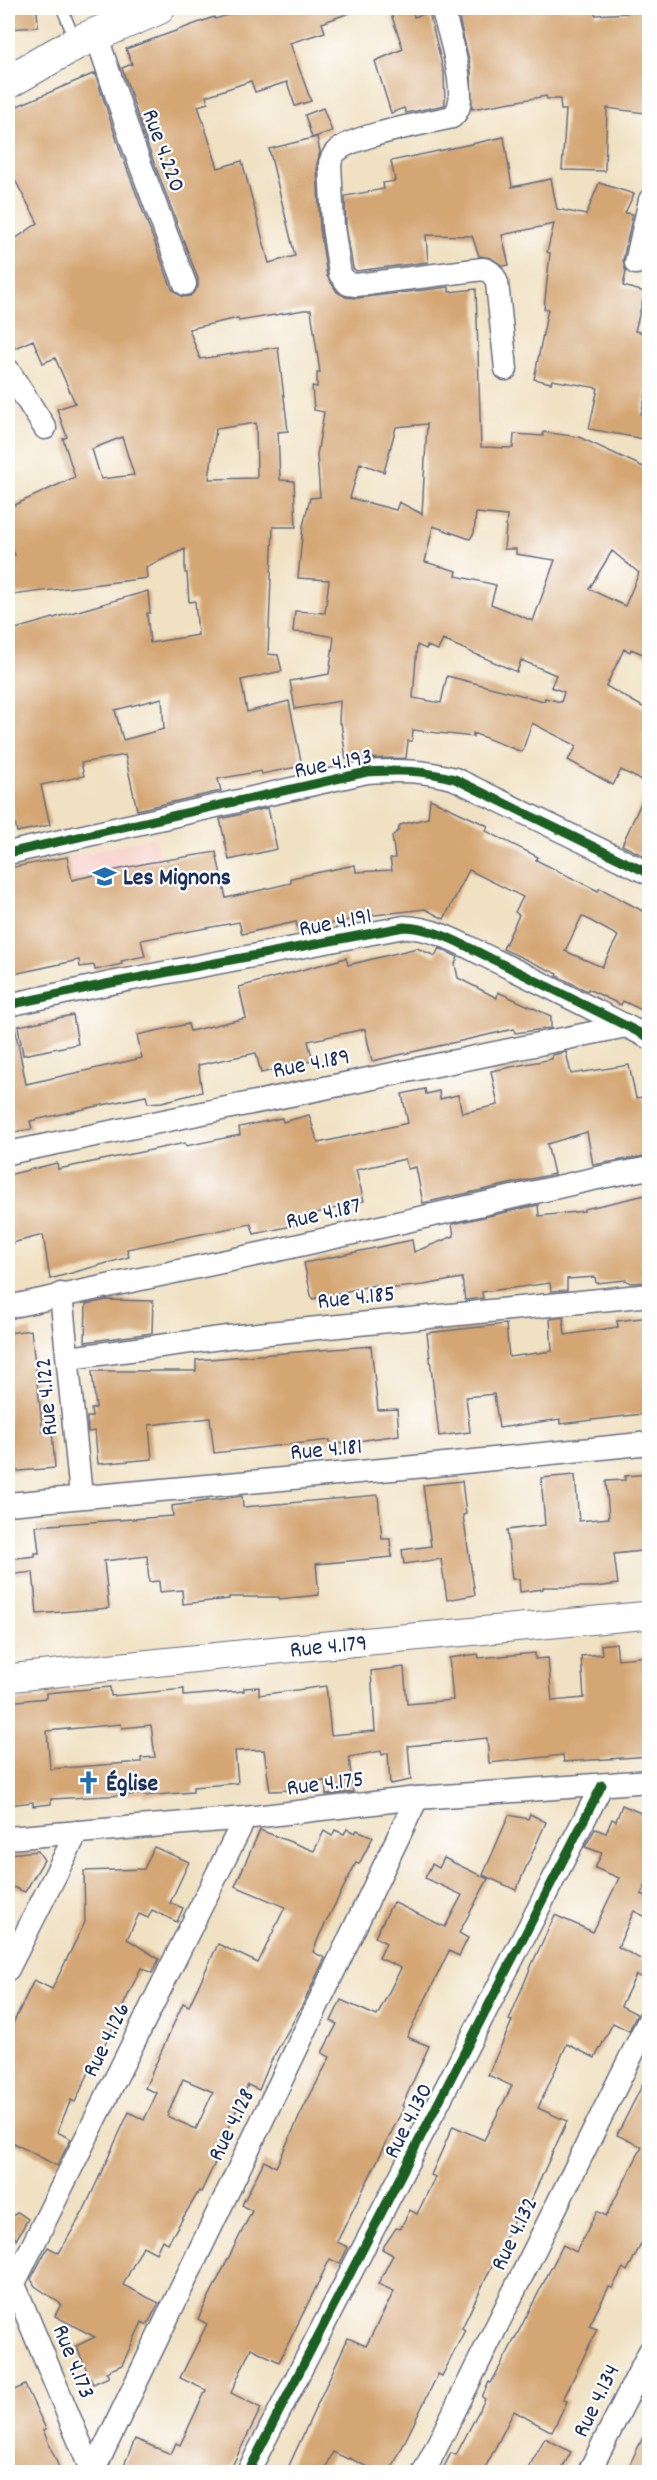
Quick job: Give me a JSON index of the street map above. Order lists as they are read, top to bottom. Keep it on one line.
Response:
{"streets":{"street":["Rue 4.220","Rue 4.193","Rue 4.191","Rue 4.189","Rue 4.187","Rue 4.185","Rue 4.122","Rue 4.181","Rue 4.179","Rue 4.175","Rue 4.126","Rue 4.130","Rue 4.128","Rue 4.132","Rue 4.173","Rue 4.134"]},"crossings":[["Rue 4.191","Rue 4.189"],["Rue 4.187","Rue 4.122"],["Rue 4.185","Rue 4.122"],["Rue 4.122","Rue 4.181"],["Rue 4.175","Rue 4.126"],["Rue 4.175","Rue 4.130"],["Rue 4.175","Rue 4.128"],["Rue 4.126","Rue 4.173"],["Rue 4.128","Rue 4.173"]],"places":{"school or university":["Les Mignons"],"church":["Église"]}}
